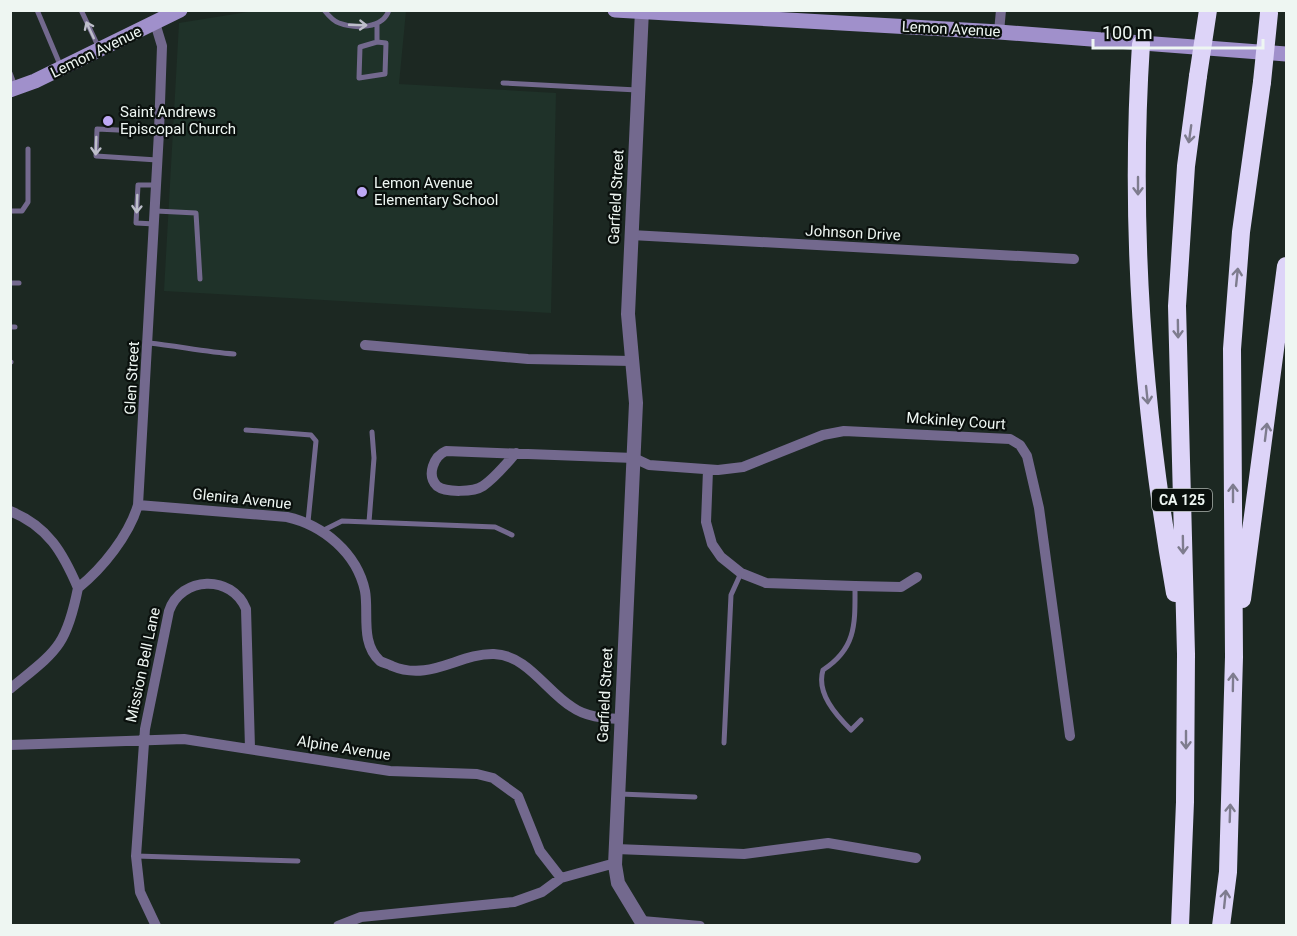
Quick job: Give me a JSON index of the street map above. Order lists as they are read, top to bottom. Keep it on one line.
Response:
{"streets":{"highway":["CA 125"],"main road":["Lemon Avenue"],"street":["Garfield Street","Johnson Drive","Glen Street","Mckinley Court","Glenira Avenue","Mission Bell Lane","Alpine Avenue"]},"crossings":[["Lemon Avenue","Garfield Street"],["Lemon Avenue","Glen Street"],["Garfield Street","Johnson Drive"],["Garfield Street","Mckinley Court"],["Garfield Street","Glenira Avenue"],["Glen Street","Glenira Avenue"],["Mission Bell Lane","Alpine Avenue"]],"places":["Saint Andrews Episcopal Church","Lemon Avenue Elementary School"],"scale_bar":"100 m"}
